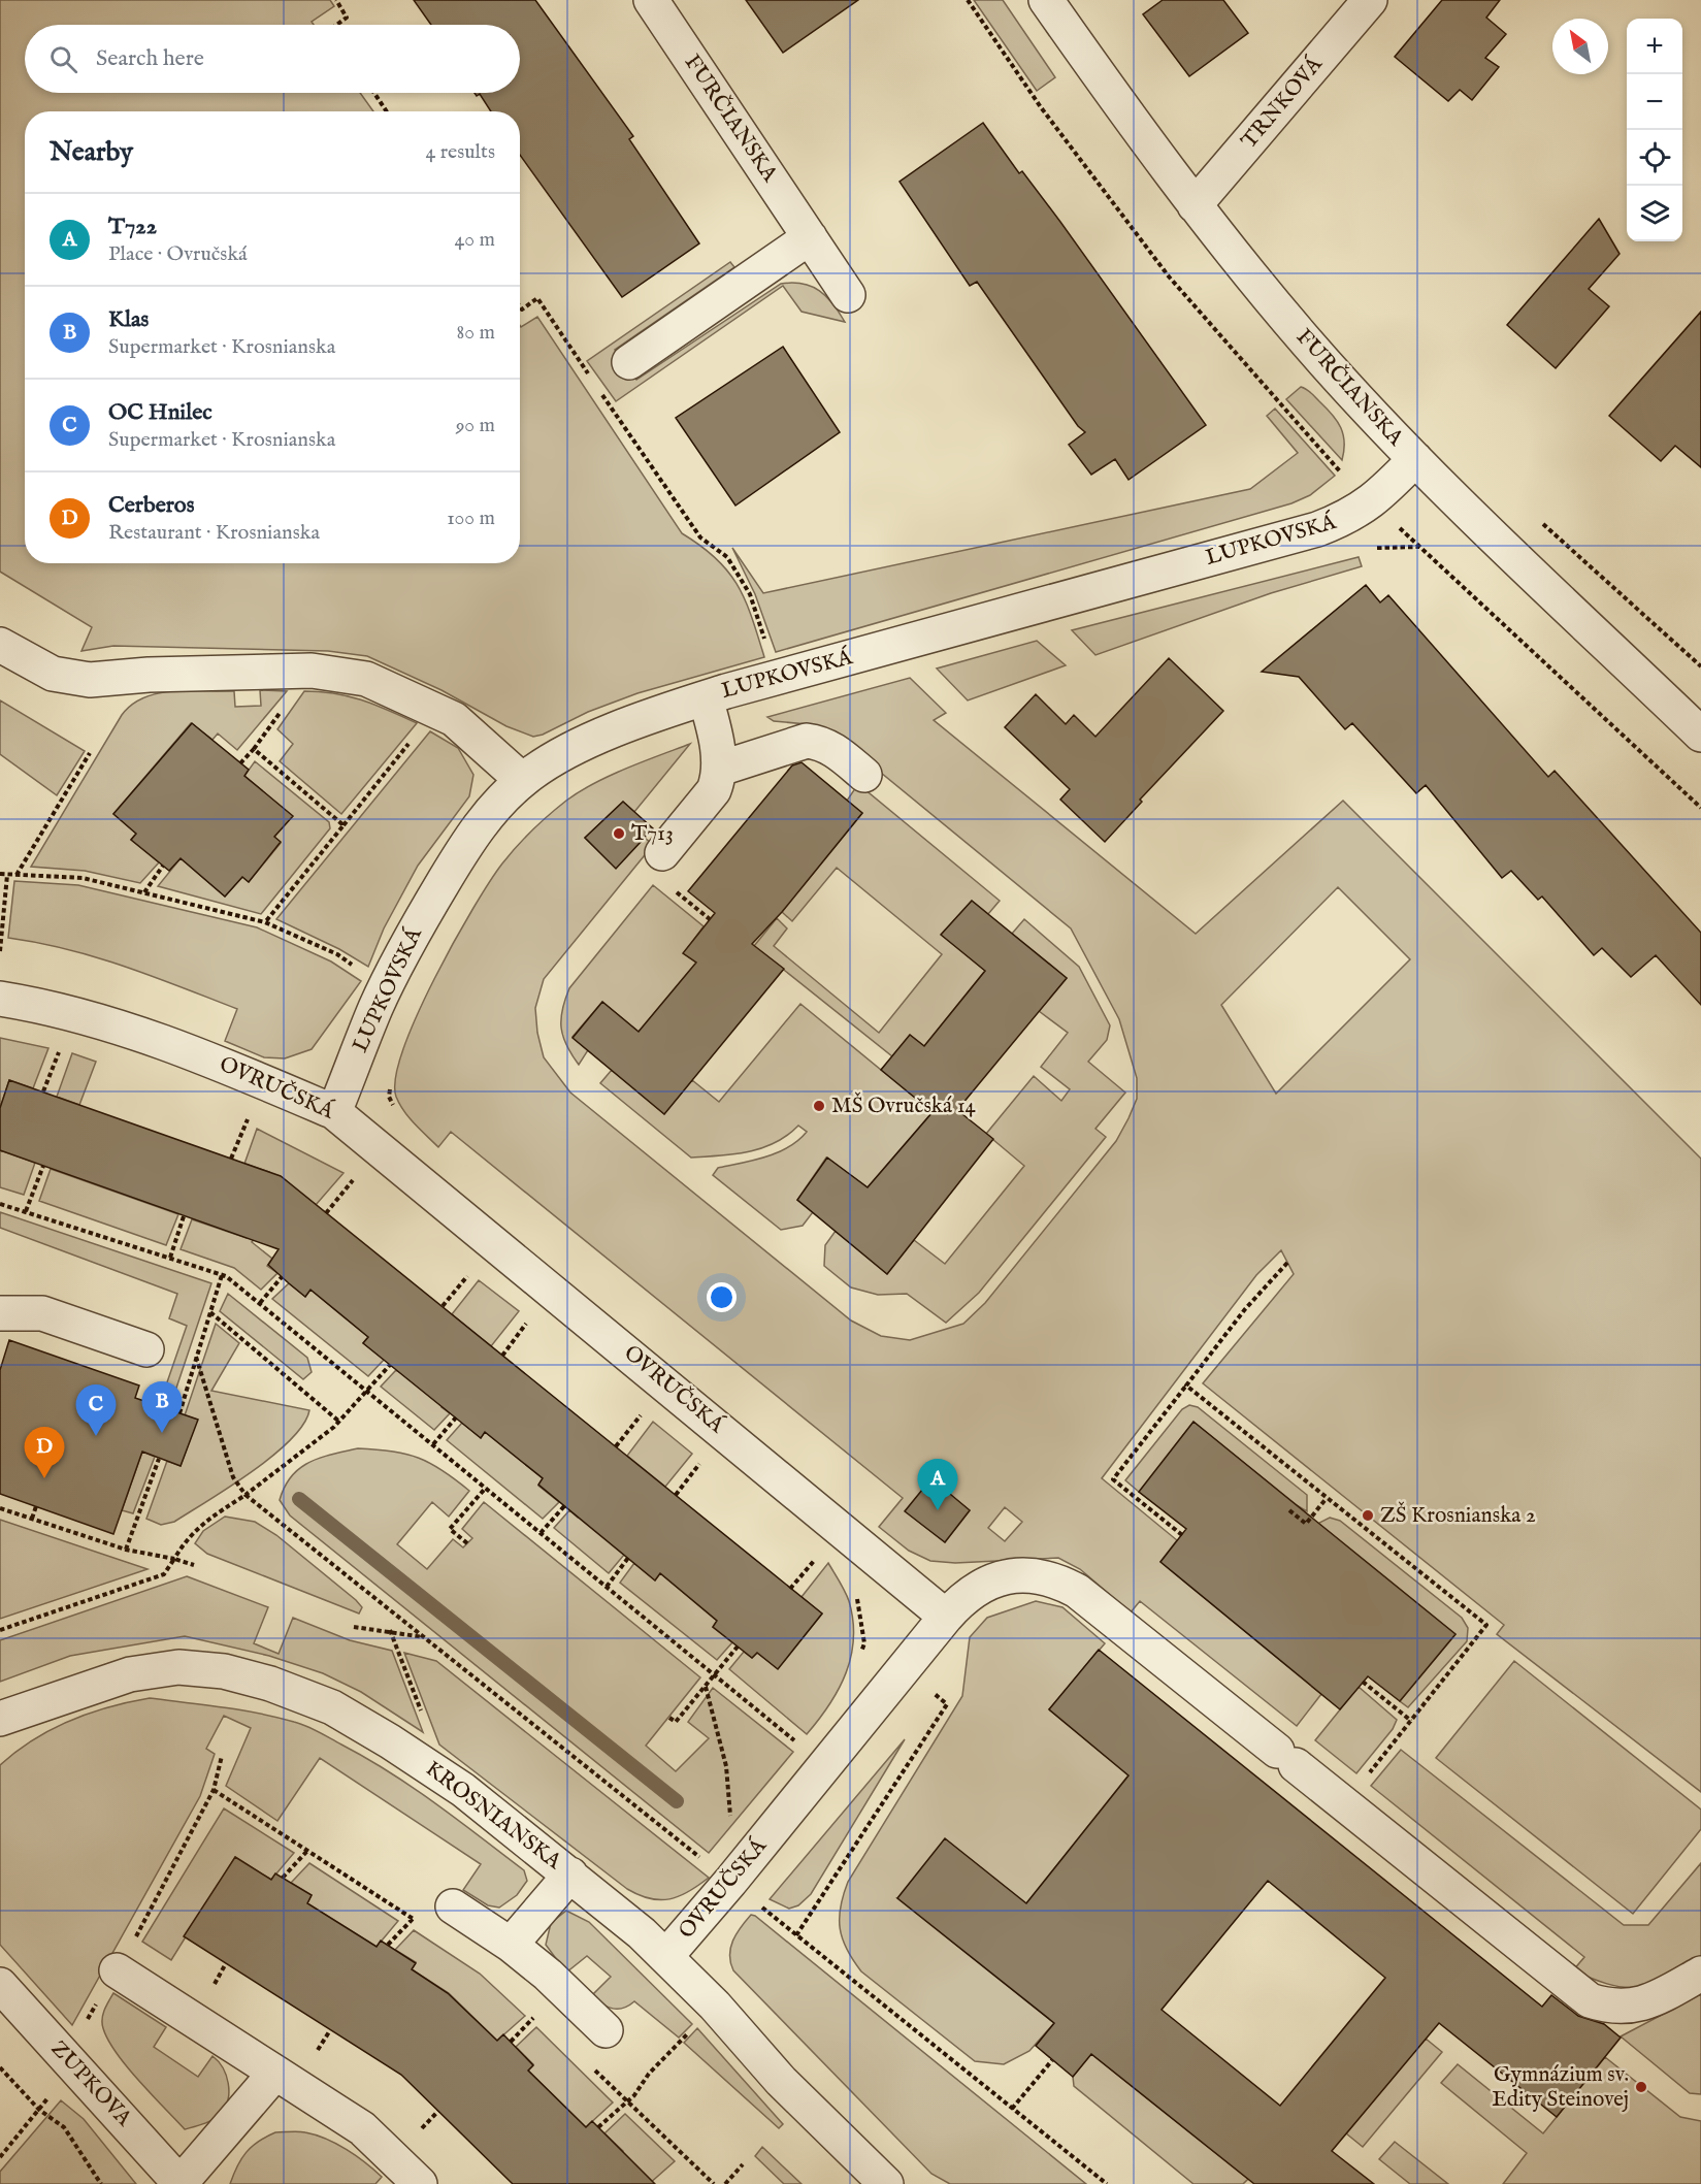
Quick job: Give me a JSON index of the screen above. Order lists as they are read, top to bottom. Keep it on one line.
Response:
{"streets":{"street":["TRNKOVÁ","FURČIANSKA","LUPKOVSKÁ","OVRUČSKÁ","KROSNIANSKA","ZUPKOVA"]},"crossings":[["TRNKOVÁ","FURČIANSKA"],["FURČIANSKA","LUPKOVSKÁ"],["LUPKOVSKÁ","OVRUČSKÁ"],["OVRUČSKÁ","KROSNIANSKA"]],"places":["T713","MŠ Ovručská 14","ZŠ Krosnianska 2","Gymnázium sv. Edity Steinovej"],"north":"top left","page":{"map_buttons":["+","−"],"search":"Search here","heading":["Nearby","4 results"],"list":[{"mark":"A","name":"T722","note":"Place · Ovručská","value":"40 m"},{"mark":"B","name":"Klas","note":"Supermarket · Krosnianska","value":"80 m"},{"mark":"C","name":"OC Hnilec","note":"Supermarket · Krosnianska","value":"90 m"},{"mark":"D","name":"Cerberos","note":"Restaurant · Krosnianska","value":"100 m"}],"pins":["B","C","D","A"]}}
